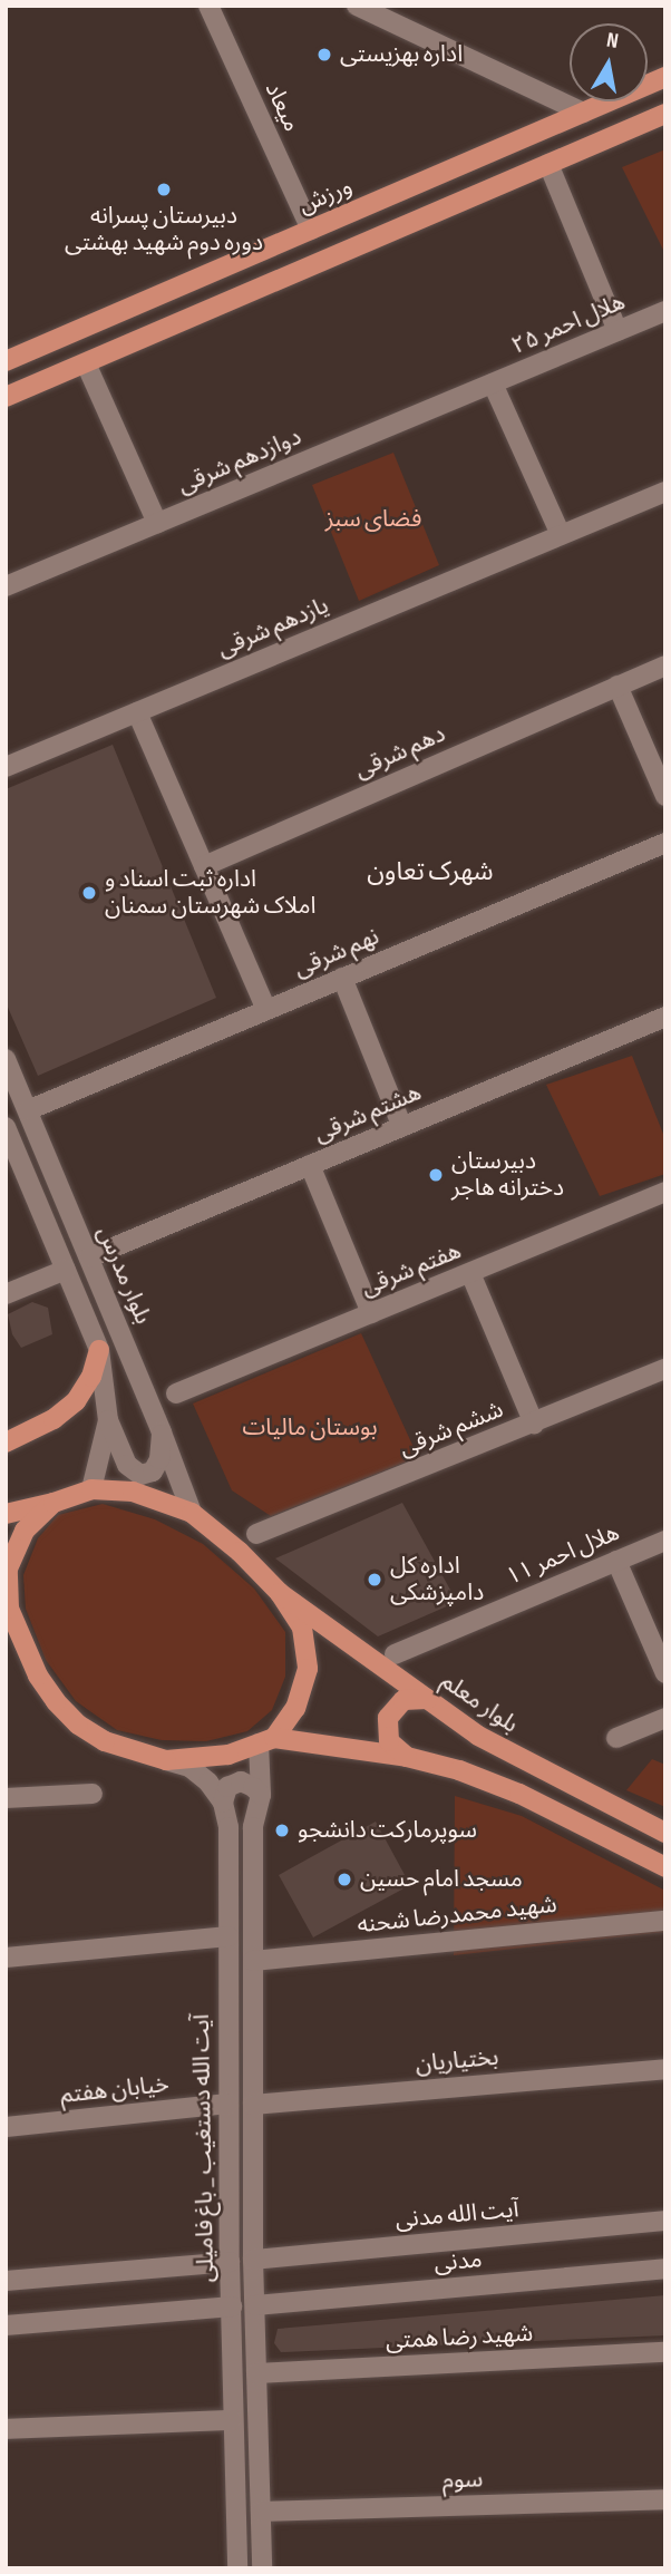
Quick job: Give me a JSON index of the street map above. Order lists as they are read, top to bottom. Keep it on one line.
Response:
{"streets":{"main road":["ورزش","بلوار معلم"],"street":["میعاد","هلال احمر ۲۵","دوازدهم شرقی","یازدهم شرقی","دهم شرقی","نهم شرقی","هشتم شرقی","هفتم شرقی","بلوار مدرس","ششم شرقی","هلال احمر ۱۱","شهید محمدرضا شحنه","بختیاریان","خیابان هفتم","آیت الله دستغیب _ باغ فامیلی","آیت الله مدنی","مدنی","شهید رضا همتی","سوم"]},"crossings":[["میعاد","ورزش"],["هلال احمر ۲۵","دوازدهم شرقی"],["نهم شرقی","بلوار مدرس"],["هشتم شرقی","بلوار مدرس"],["شهید محمدرضا شحنه","آیت الله دستغیب _ باغ فامیلی"],["بختیاریان","آیت الله دستغیب _ باغ فامیلی"],["خیابان هفتم","آیت الله دستغیب _ باغ فامیلی"],["آیت الله دستغیب _ باغ فامیلی","آیت الله مدنی"],["آیت الله دستغیب _ باغ فامیلی","مدنی"],["آیت الله دستغیب _ باغ فامیلی","شهید رضا همتی"],["آیت الله دستغیب _ باغ فامیلی","سوم"]],"districts":["شهرک تعاون"],"parks":["فضای سبز","بوستان مالیات"],"places":["اداره بهزیستی","دبیرستان پسرانه دوره دوم شهید بهشتی","اداره ثبت اسناد و املاک شهرستان سمنان","دبیرستان دخترانه هاجر","اداره کل دامپزشکی","سوپرمارکت دانشجو","مسجد امام حسین"],"north":"top"}
